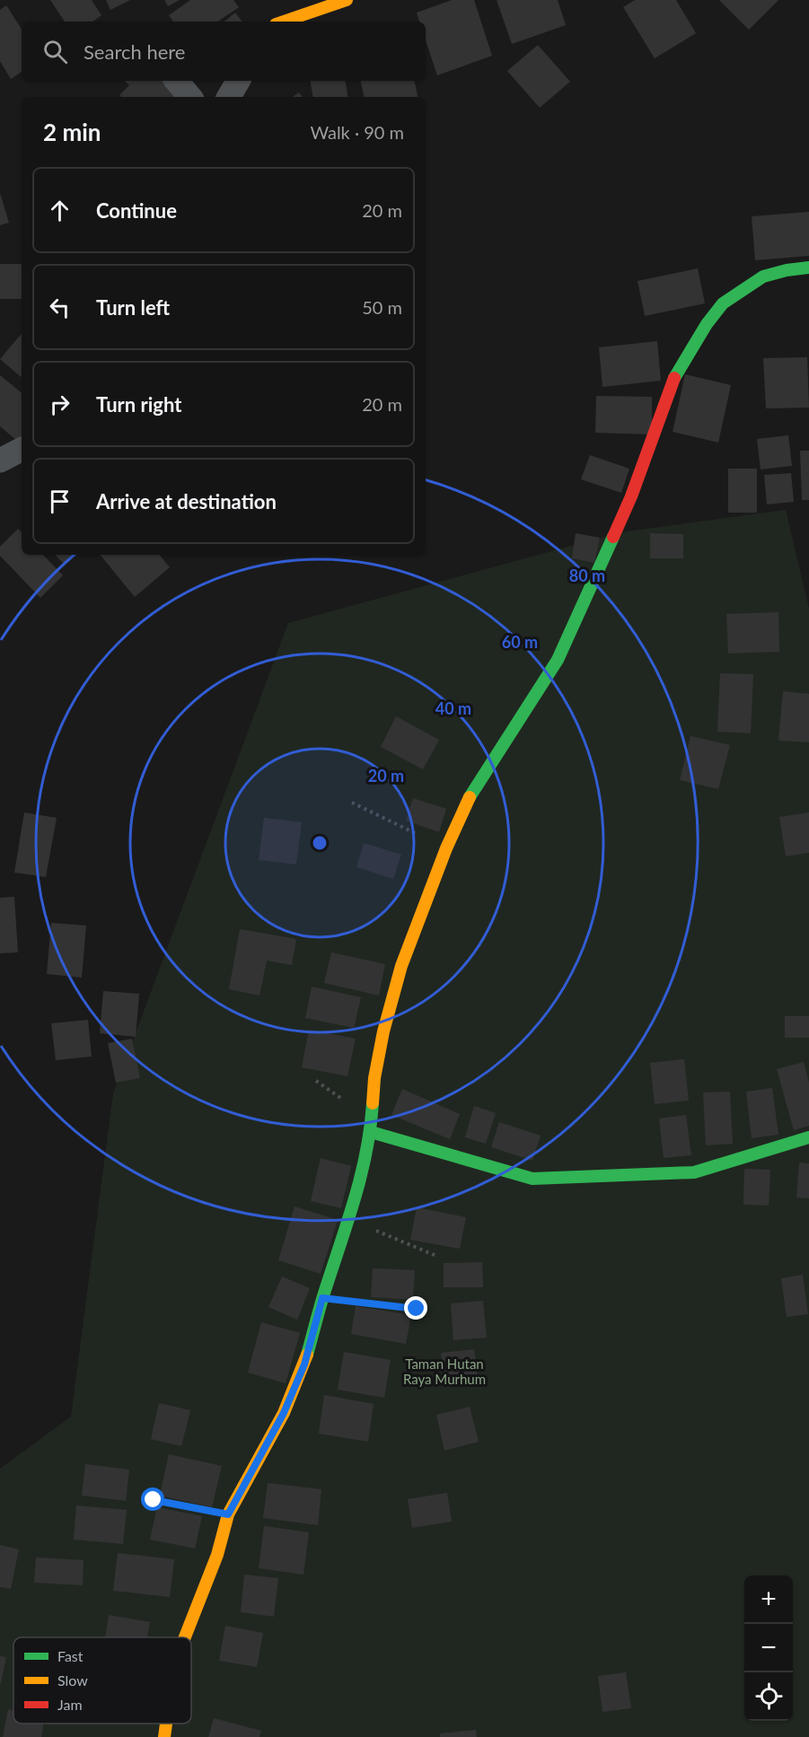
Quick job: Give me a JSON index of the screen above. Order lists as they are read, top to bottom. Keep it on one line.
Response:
{"parks":["Taman Hutan Raya Murhum"],"legend":["Fast","Slow","Jam"],"page":{"search":"Search here","heading":["2 min","Walk · 90 m"],"list":[["Continue","20 m"],["Turn left","50 m"],["Turn right","20 m"],"Arrive at destination"],"map_buttons":["+","−"]},"rings":["80 m","60 m","40 m","20 m"]}
